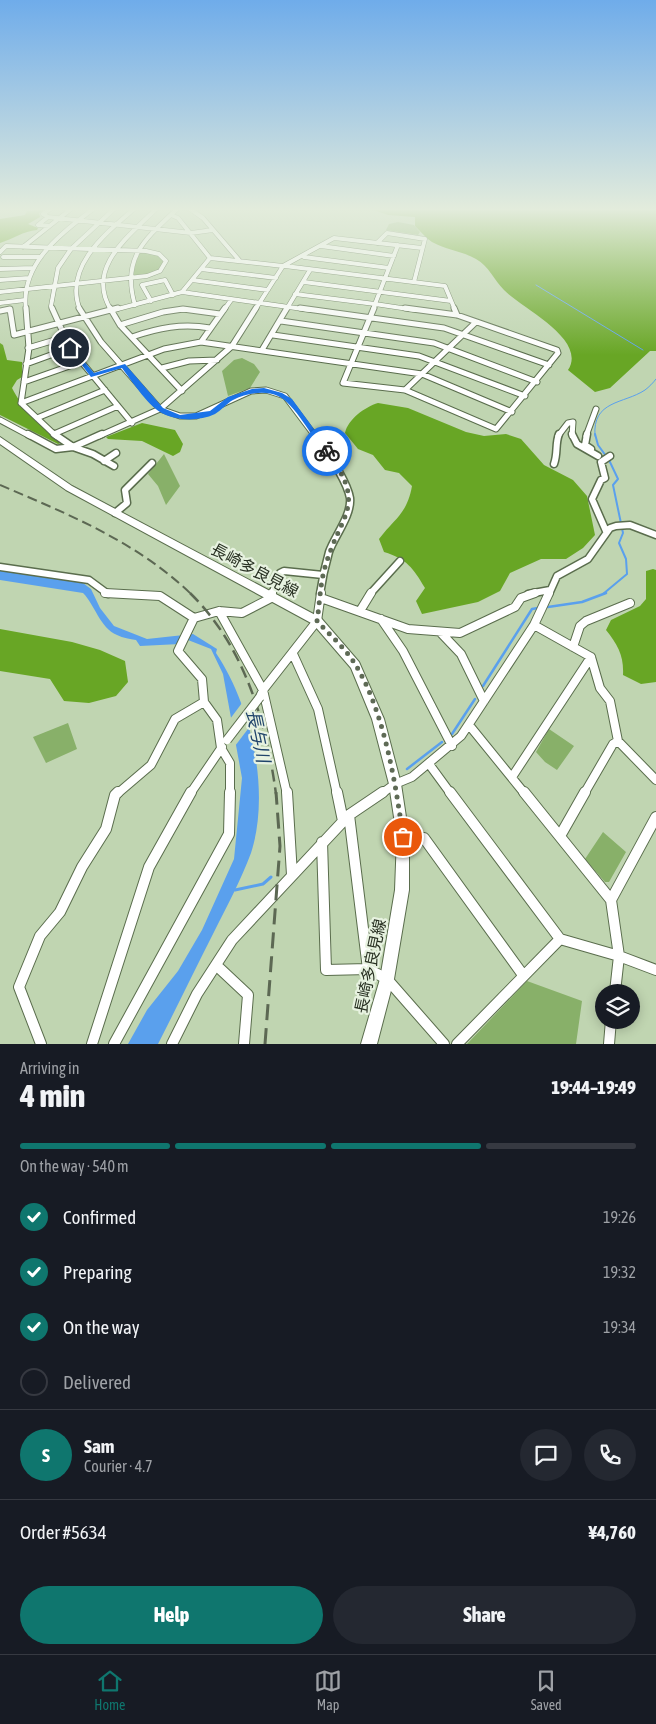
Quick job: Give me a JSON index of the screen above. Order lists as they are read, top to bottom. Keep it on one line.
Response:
{"streets":{"main road":["長崎多良見線"]},"water":["長与川"],"page":{"heading":["4 min","Arriving in","19:44–19:49"],"panel":["Sam","Courier · 4.7","Order #5634","¥4,760"],"bar":"On the way · 540 m","list":[["Confirmed","19:26"],["Preparing","19:32"],["On the way","19:34"],"Delivered"],"round":"S","buttons":["Help","Share"],"tabs":["Home","Map","Saved"]}}
